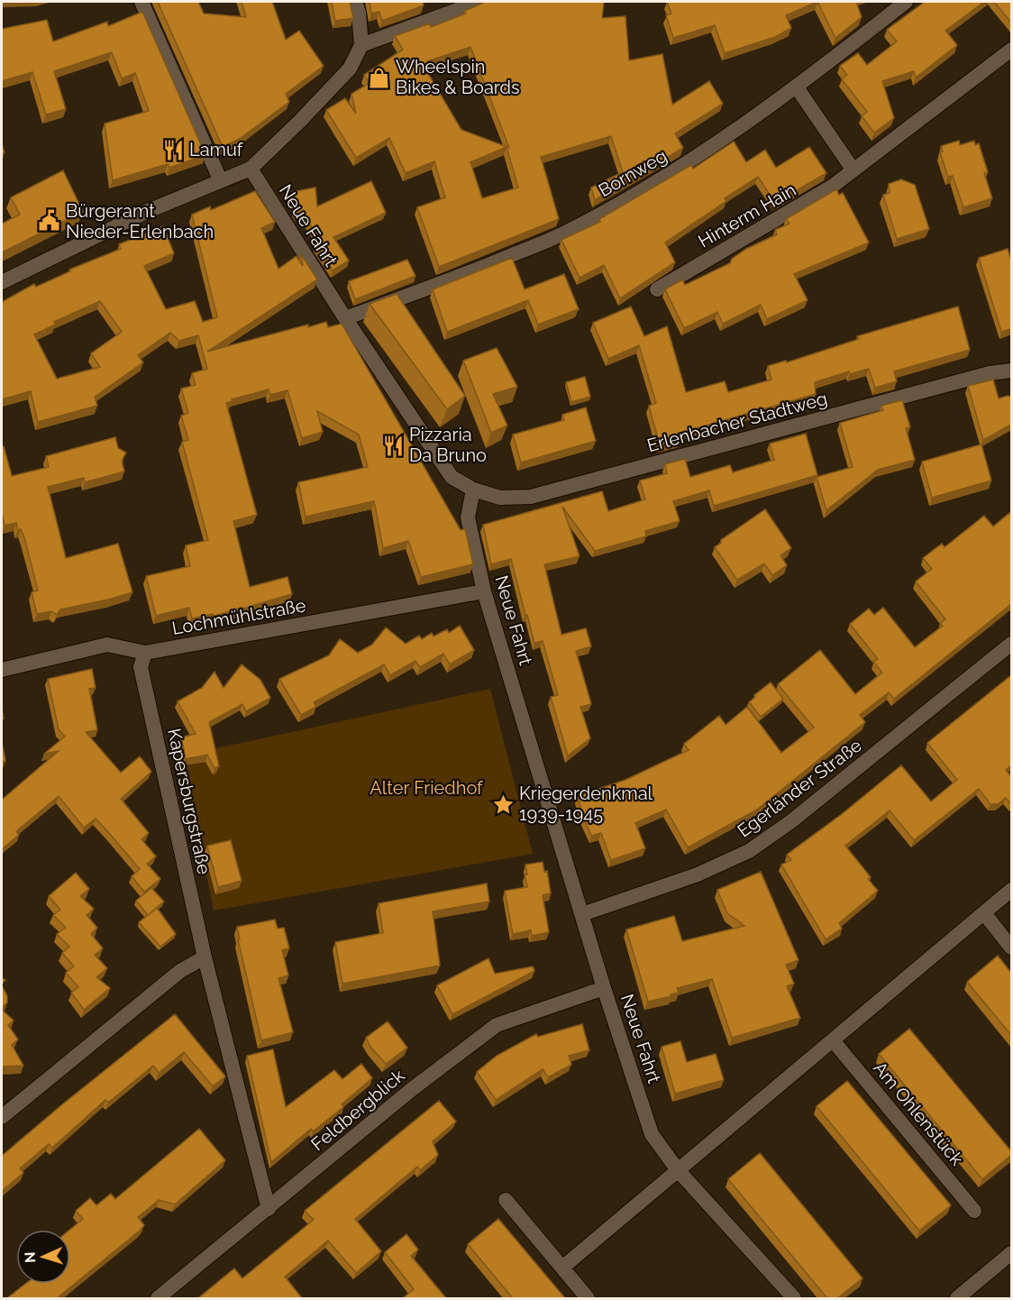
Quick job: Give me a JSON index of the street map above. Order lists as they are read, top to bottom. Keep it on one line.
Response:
{"streets":{"street":["Bornweg","Hinterm Hain","Neue Fahrt","Erlenbacher Stadtweg","Lochmühlstraße","Egerländer Straße","Kapersburgstraße","Feldbergblick","Am Ohlenstück"]},"crossings":[["Bornweg","Neue Fahrt"],["Neue Fahrt","Erlenbacher Stadtweg"],["Neue Fahrt","Lochmühlstraße"],["Neue Fahrt","Egerländer Straße"],["Neue Fahrt","Feldbergblick"],["Lochmühlstraße","Kapersburgstraße"],["Kapersburgstraße","Feldbergblick"]],"parks":["Alter Friedhof"],"places":{"shop":["Wheelspin Bikes & Boards"],"restaurant":["Lamuf","Pizzaria Da Bruno"],"public building":["Bürgeramt Nieder-Erlenbach"],"place":["Kriegerdenkmal 1939-1945"]},"north":"left"}
